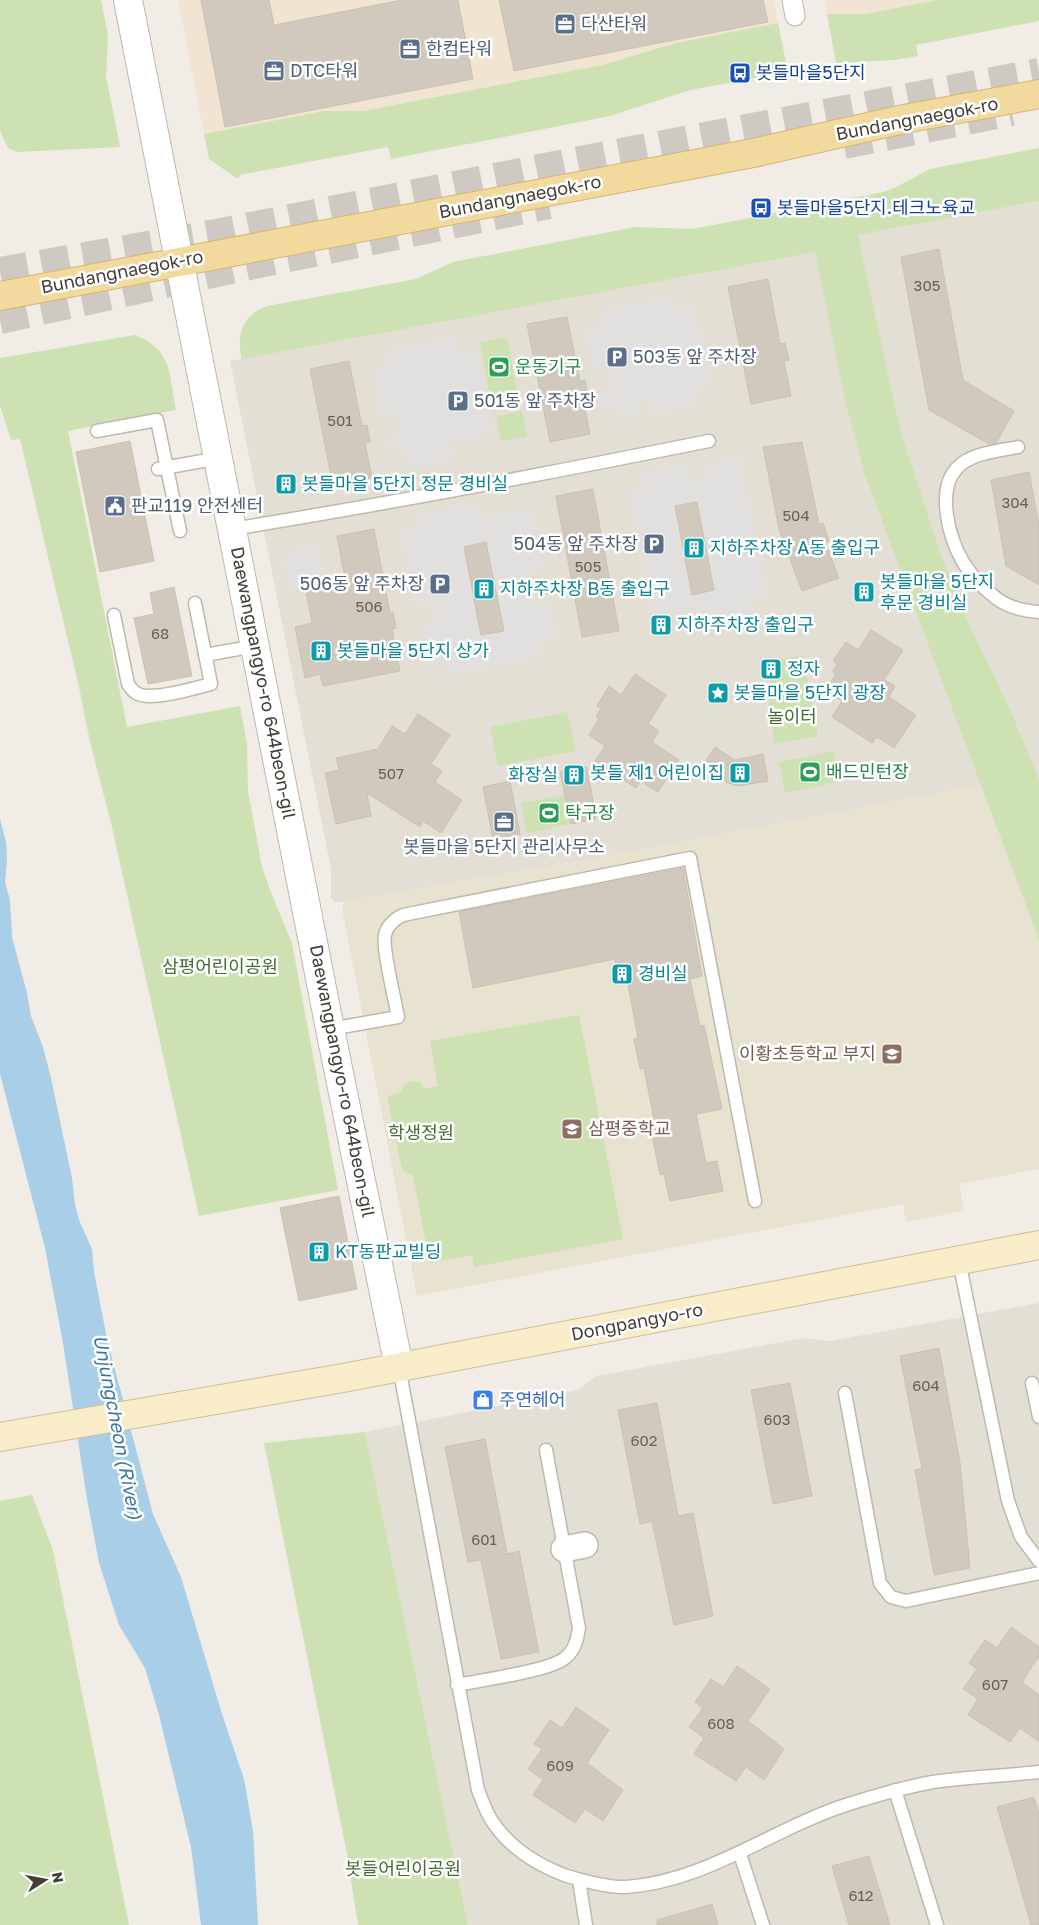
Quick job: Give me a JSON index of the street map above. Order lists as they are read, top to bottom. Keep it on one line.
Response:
{"streets":{"main road":["Bundangnaegok-ro","Dongpangyo-ro"],"street":["Daewangpangyo-ro 644beon-gil"]},"crossings":[["Bundangnaegok-ro","Daewangpangyo-ro 644beon-gil"],["Daewangpangyo-ro 644beon-gil","Dongpangyo-ro"]],"water":["Unjungcheon (River)"],"parks":["놀이터","삼평어린이공원","학생정원","봇들어린이공원"],"places":{"office":["다산타워","한컴타워","DTC타워","봇들마을 5단지 관리사무소"],"bus stop":["봇들마을5단지","봇들마을5단지.테크노육교"],"parking":["503동 앞 주차장","501동 앞 주차장","504동 앞 주차장","506동 앞 주차장"],"sports":["운동기구","배드민턴장","탁구장"],"building":["봇들마을 5단지 정문 경비실","지하주차장 A동 출입구","지하주차장 B동 출입구","봇들마을 5단지 후문 경비실","지하주차장 출입구","봇들마을 5단지 상가","정자","봇들 제1 어린이집","화장실","경비실","KT동판교빌딩"],"public building":["판교119 안전센터"],"place":["봇들마을 5단지 광장"],"school or university":["이황초등학교 부지","삼평중학교"],"shop":["주연헤어"]},"house_numbers":["305","501","304","504","505","506","68","507","604","603","602","601","607","608","609","612"],"north":"right"}
